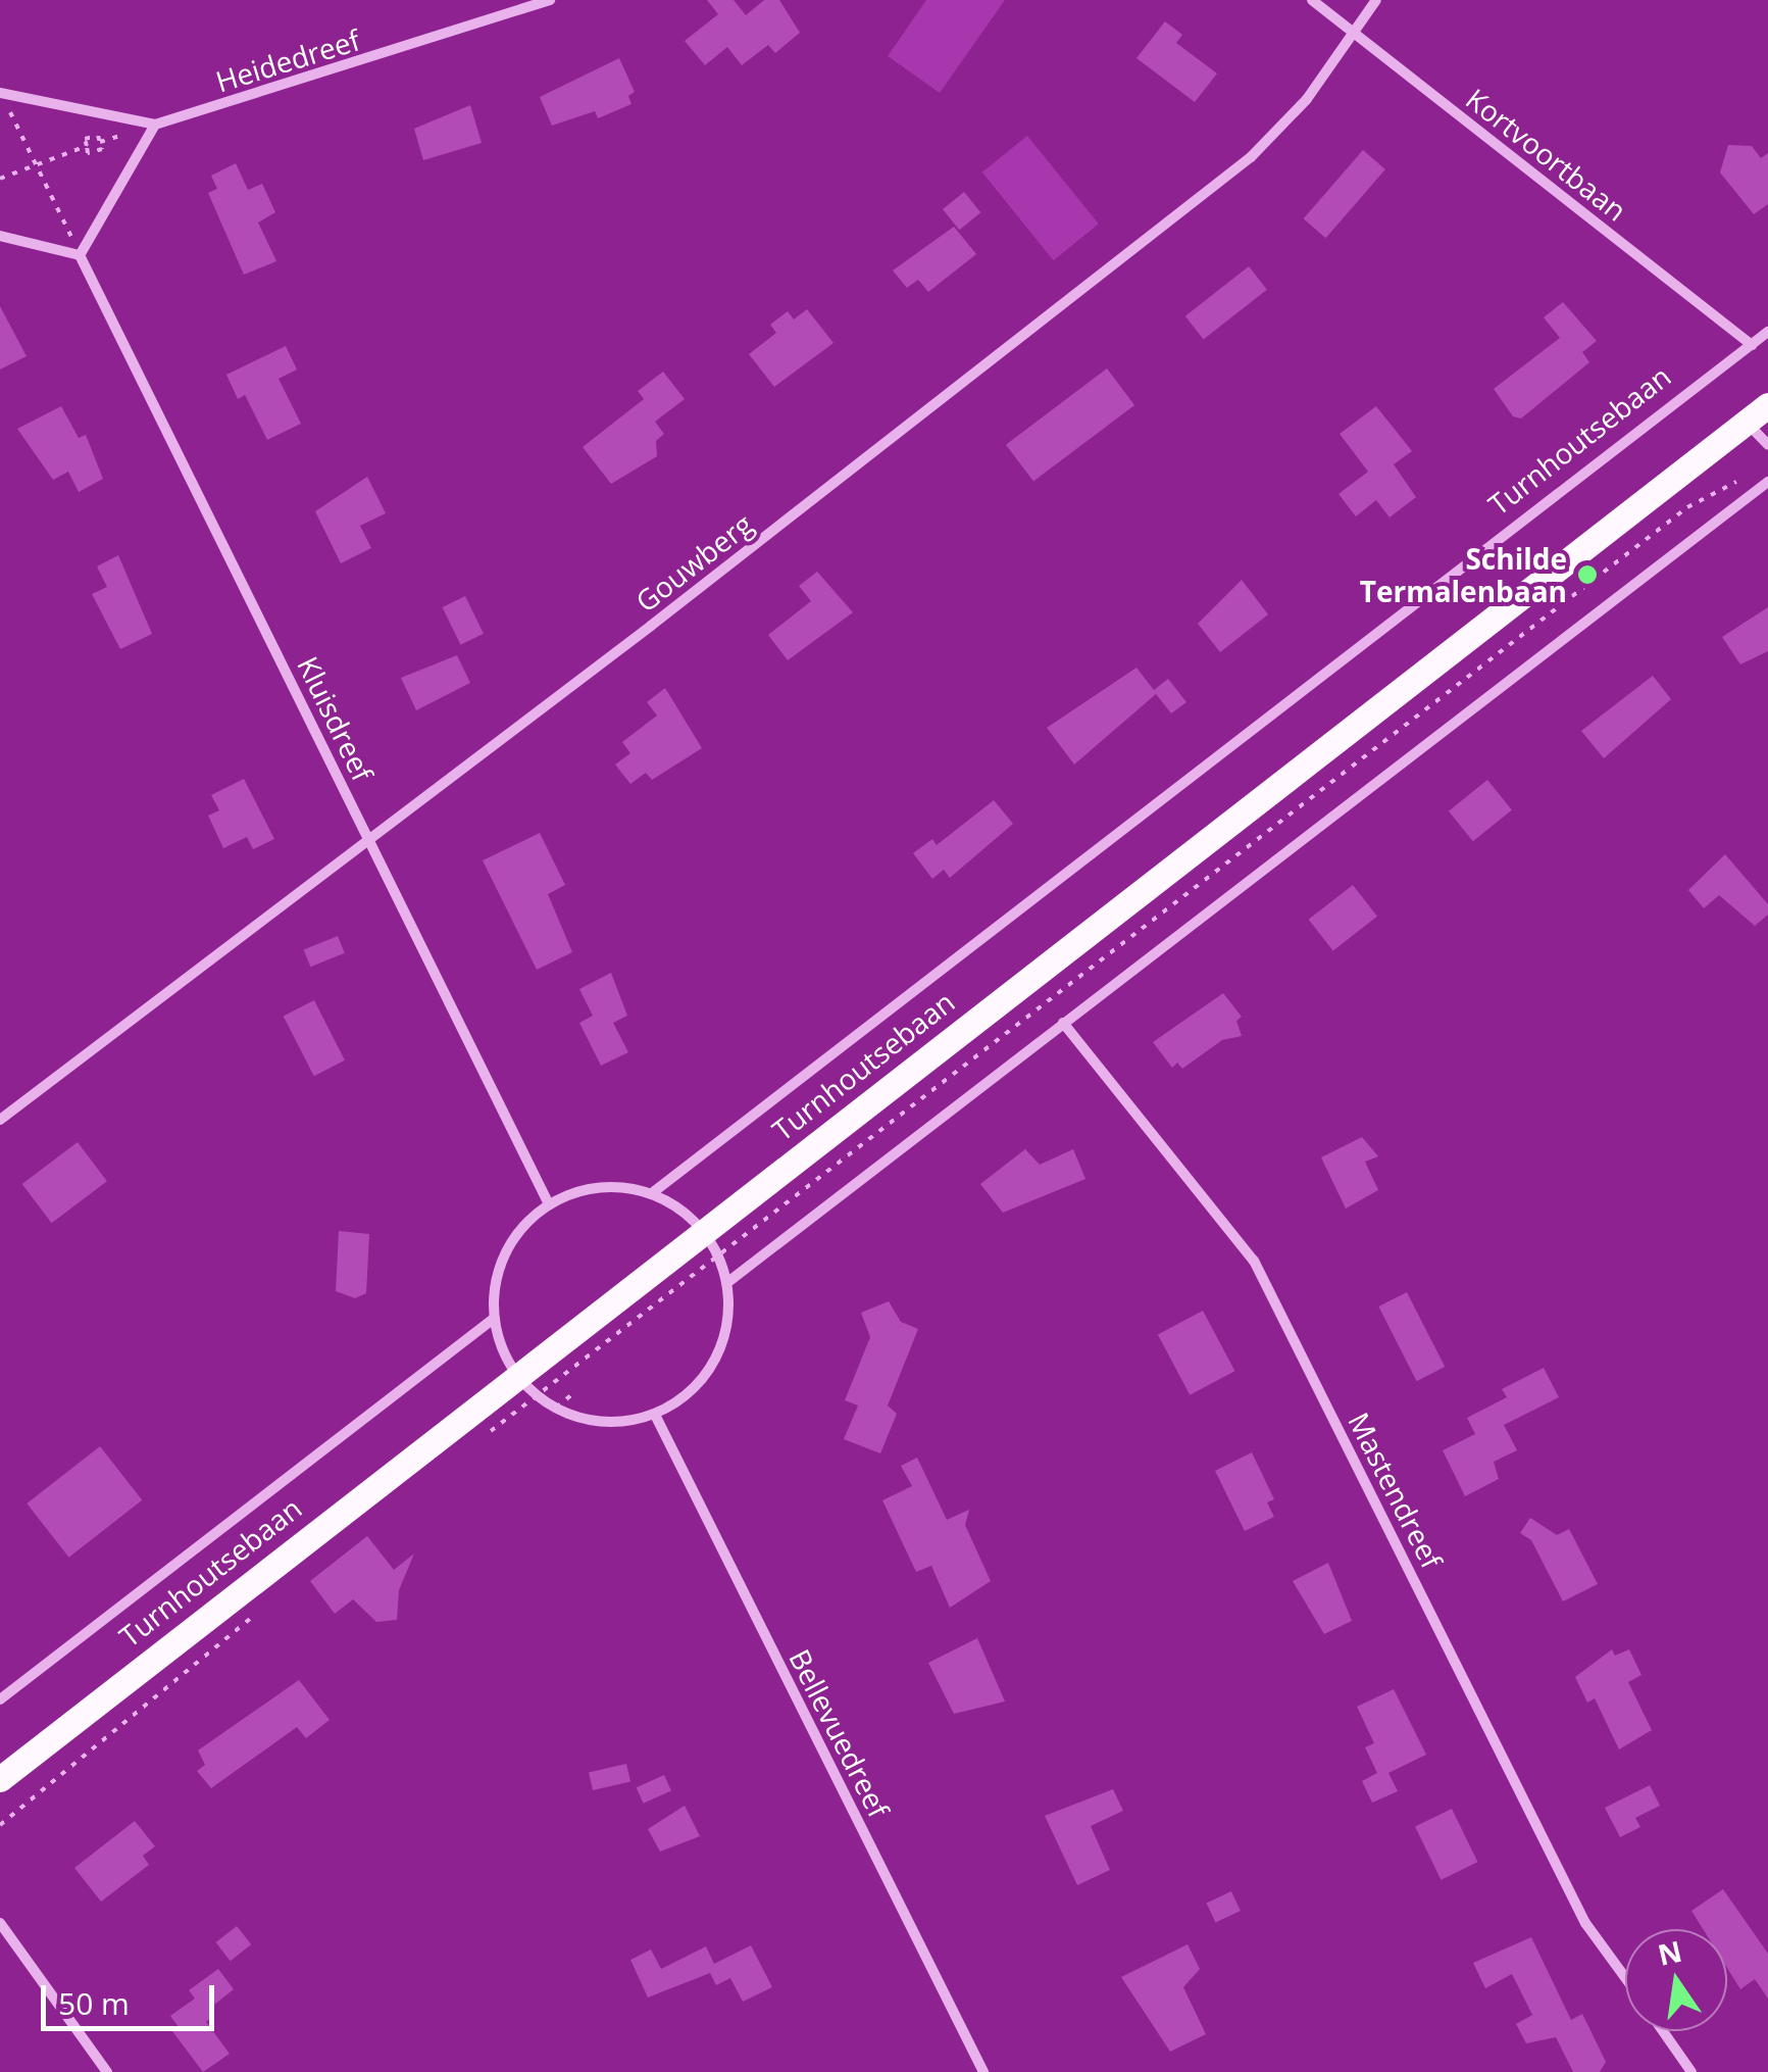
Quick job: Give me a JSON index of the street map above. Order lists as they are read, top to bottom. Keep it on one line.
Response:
{"streets":{"main road":["Turnhoutsebaan"],"street":["Heidedreef","Kortvoortbaan","Gouwberg","Kluisdreef","Mastendreef","Bellevuedreef"]},"crossings":[["Kortvoortbaan","Turnhoutsebaan"],["Kortvoortbaan","Gouwberg"],["Gouwberg","Kluisdreef"]],"places":["Schilde Termalenbaan"],"scale_bar":"50 m","north":"top"}
